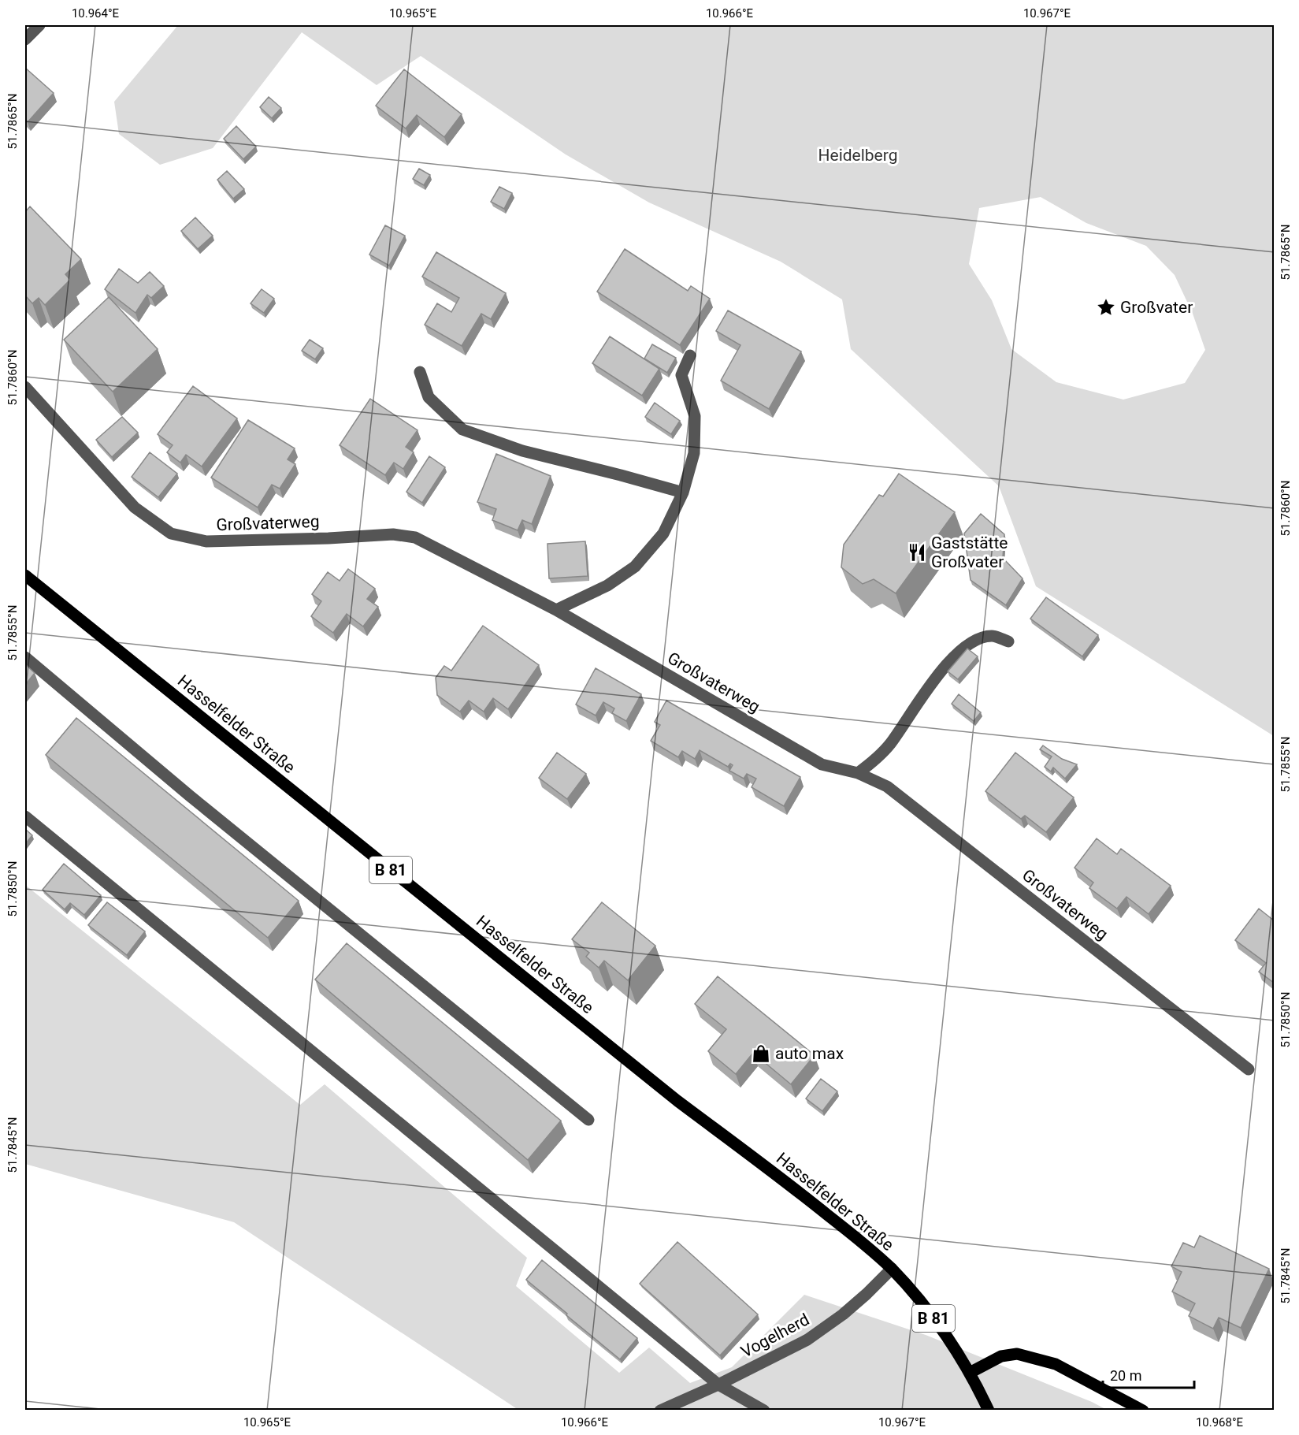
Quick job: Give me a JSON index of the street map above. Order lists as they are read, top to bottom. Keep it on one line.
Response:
{"streets":{"main road":["Hasselfelder Straße","B 81"],"street":["Großvaterweg","Vogelherd"]},"crossings":[["Hasselfelder Straße","Vogelherd"]],"parks":["Heidelberg"],"places":{"place":["Großvater"],"restaurant":["Gaststätte Großvater"],"shop":["auto max"]},"scale_bar":"20 m","coordinates":["10.964°E","10.965°E","10.966°E","10.967°E","51.7865°N","51.7860°N","51.7855°N","51.7850°N","51.7845°N","10.968°E"]}
